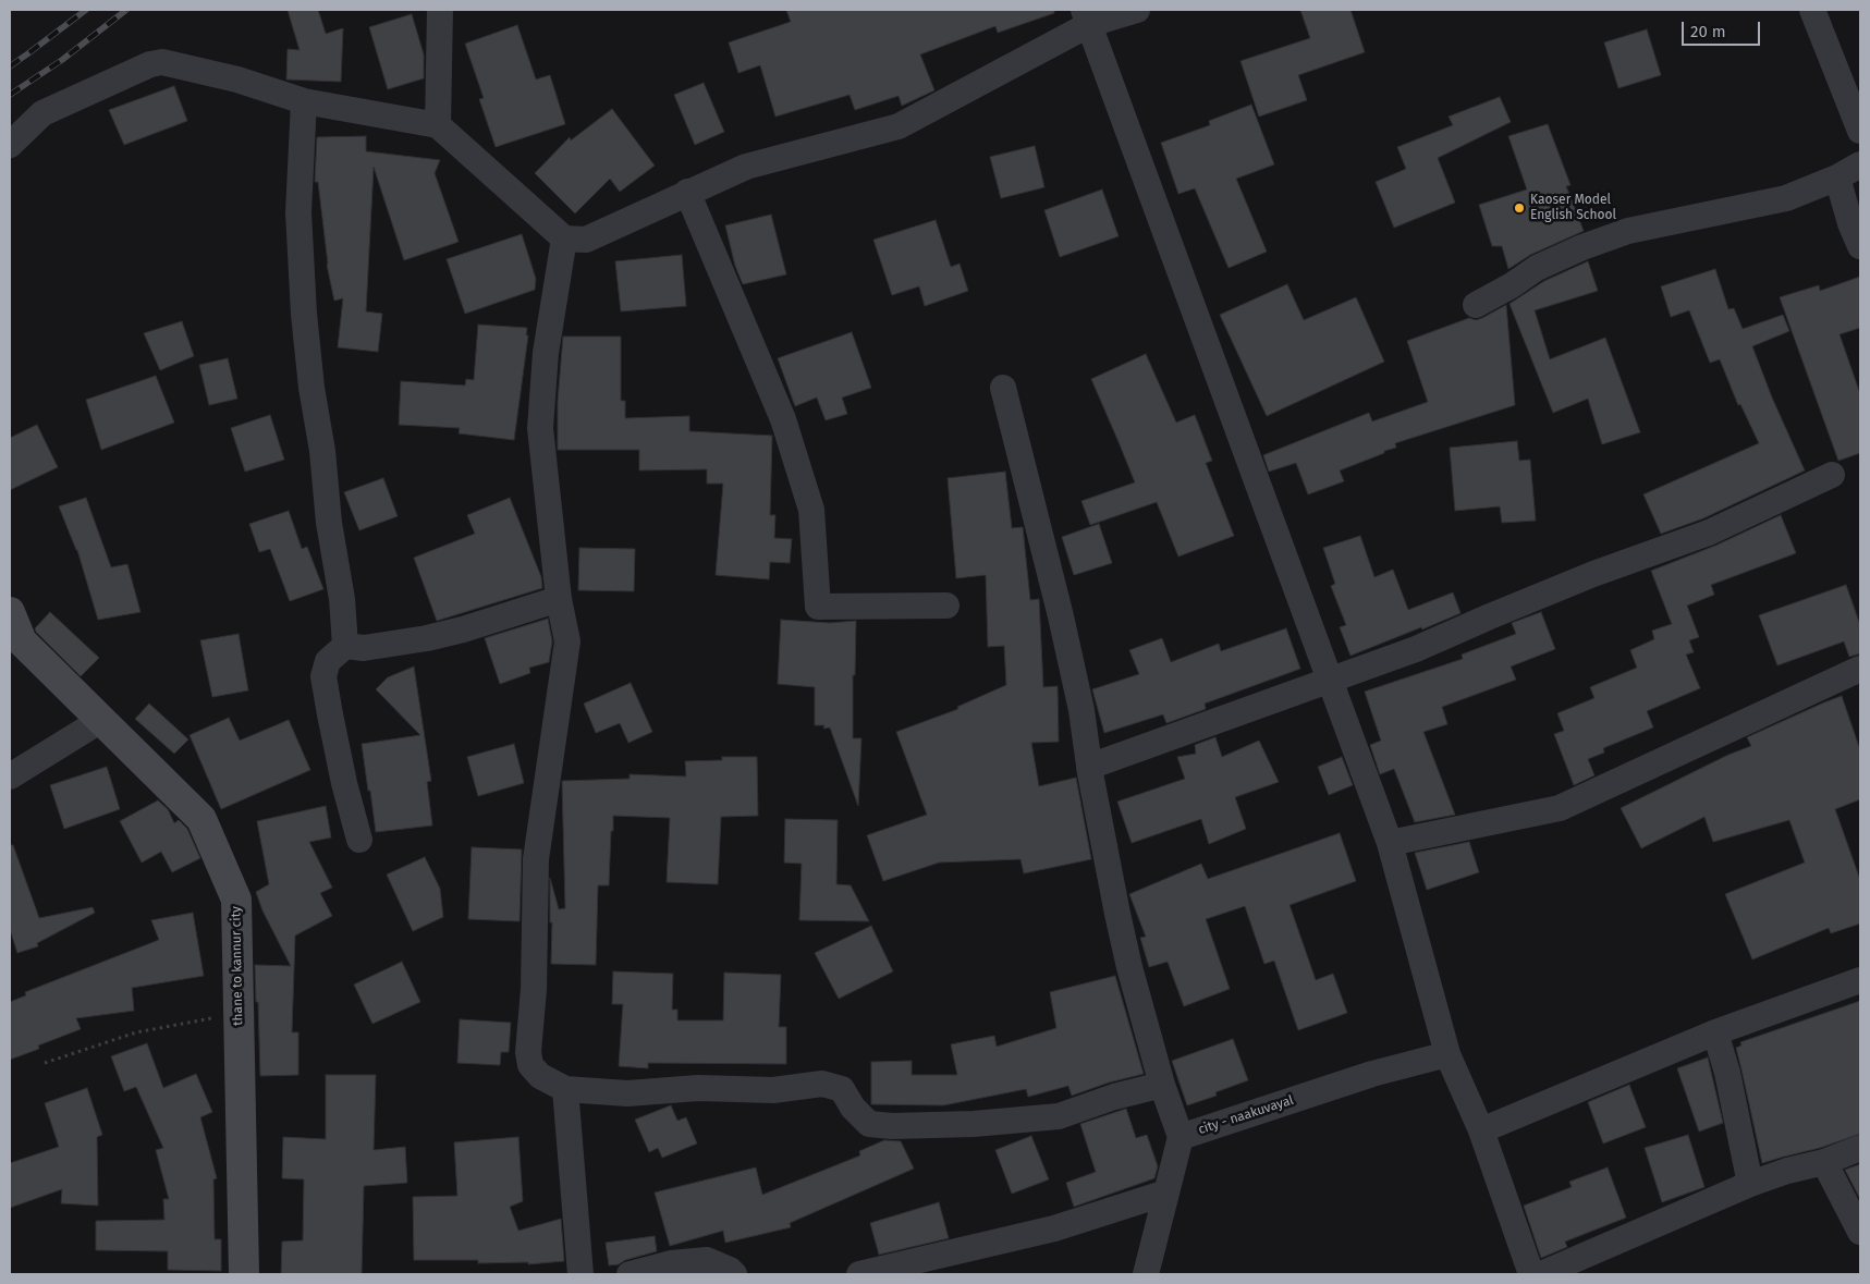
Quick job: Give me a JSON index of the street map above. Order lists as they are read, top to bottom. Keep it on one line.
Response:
{"streets":{"street":["thane to kannur city","city - naakuvayal"]},"places":["Kaoser Model English School"],"scale_bar":"20 m"}
